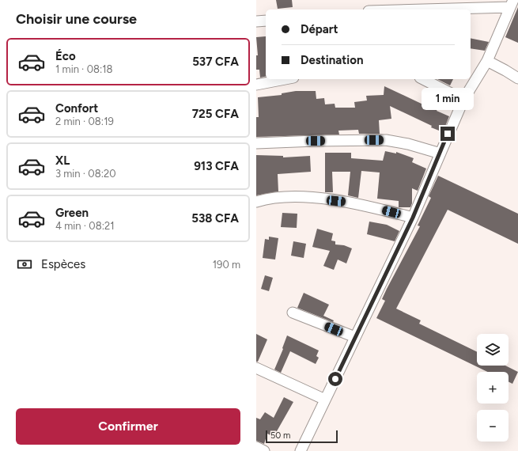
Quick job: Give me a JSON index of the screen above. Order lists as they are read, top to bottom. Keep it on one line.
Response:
{"scale_bar":"50 m","page":{"heading":"Choisir une course","banner":["Départ","Destination"],"list":[{"name":"Éco","note":"1 min · 08:18","value":"537 CFA"},{"name":"Confort","note":"2 min · 08:19","value":"725 CFA"},{"name":"XL","note":"3 min · 08:20","value":"913 CFA"},{"name":"Green","note":"4 min · 08:21","value":"538 CFA"}],"bubble":"1 min","pay":["Espèces","190 m"],"map_buttons":["+","−"],"buttons":"Confirmer","scale":"50 m"}}
